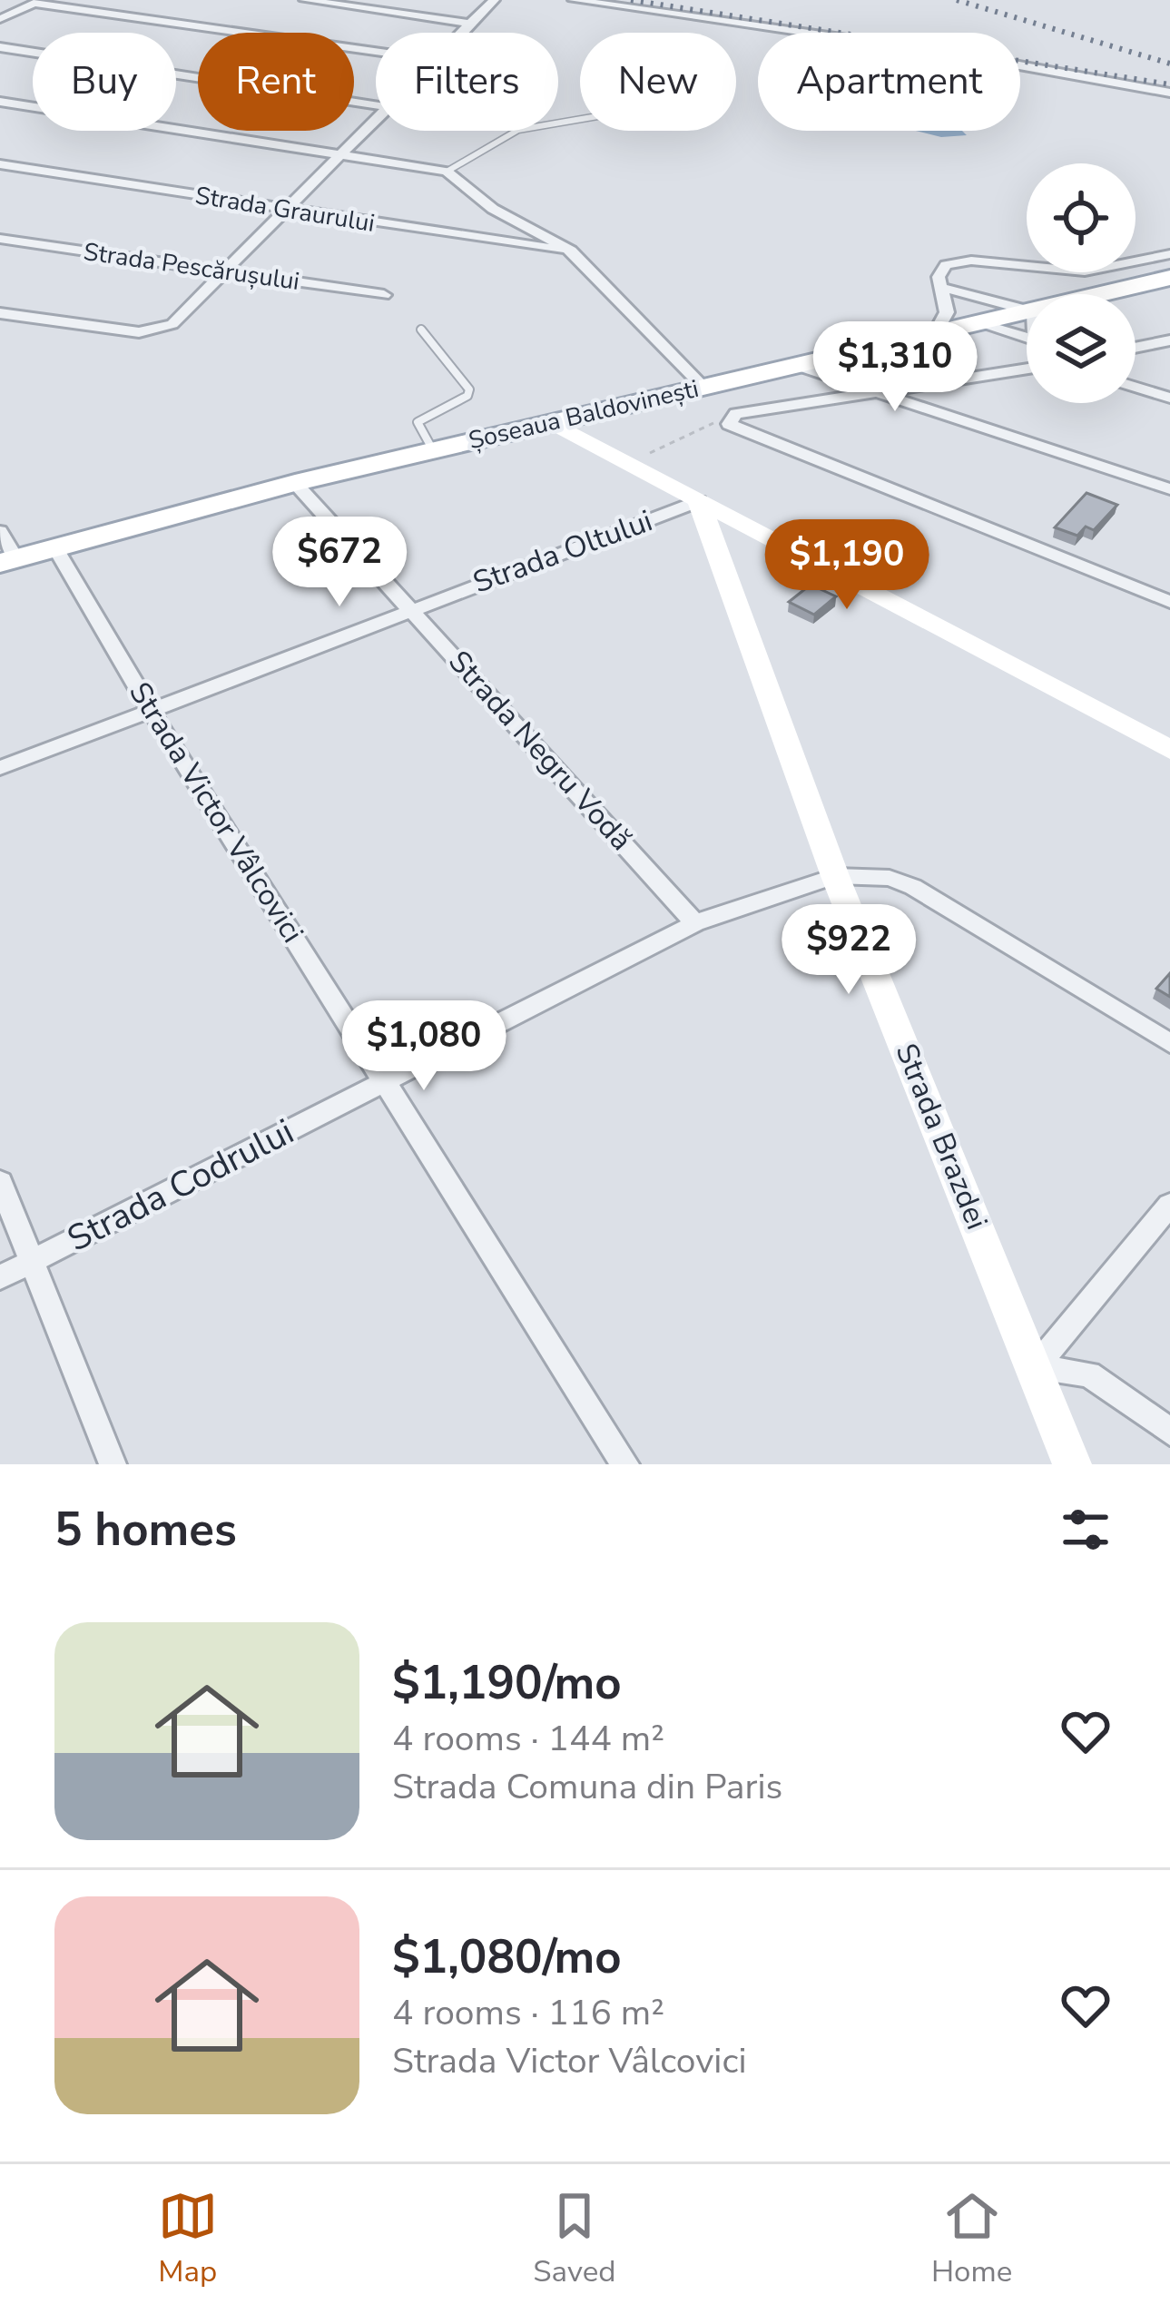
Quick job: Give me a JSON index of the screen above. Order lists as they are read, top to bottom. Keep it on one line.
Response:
{"streets":{"main road":["Șoseaua Baldovinești"],"street":["Strada Graurului","Strada Pescărușului","Strada Oltului","Strada Negru Vodă","Strada Victor Vâlcovici","Strada Brazdei","Strada Codrului"]},"crossings":[["Șoseaua Baldovinești","Strada Negru Vodă"],["Șoseaua Baldovinești","Strada Victor Vâlcovici"],["Strada Oltului","Strada Negru Vodă"],["Strada Oltului","Strada Victor Vâlcovici"],["Strada Oltului","Strada Brazdei"],["Strada Negru Vodă","Strada Codrului"],["Strada Victor Vâlcovici","Strada Codrului"],["Strada Brazdei","Strada Codrului"]],"page":{"chip":["Buy","Rent","Filters","New","Apartment"],"price":["$1,310","$672","$1,190","$922","$1,080"],"heading":"5 homes","list":[{"name":"$1,190/mo","note":"4 rooms · 144 m² · Strada Comuna din Paris"},{"name":"$1,080/mo","note":"4 rooms · 116 m² · Strada Victor Vâlcovici"}],"tabs":["Map","Saved","Home"]}}
